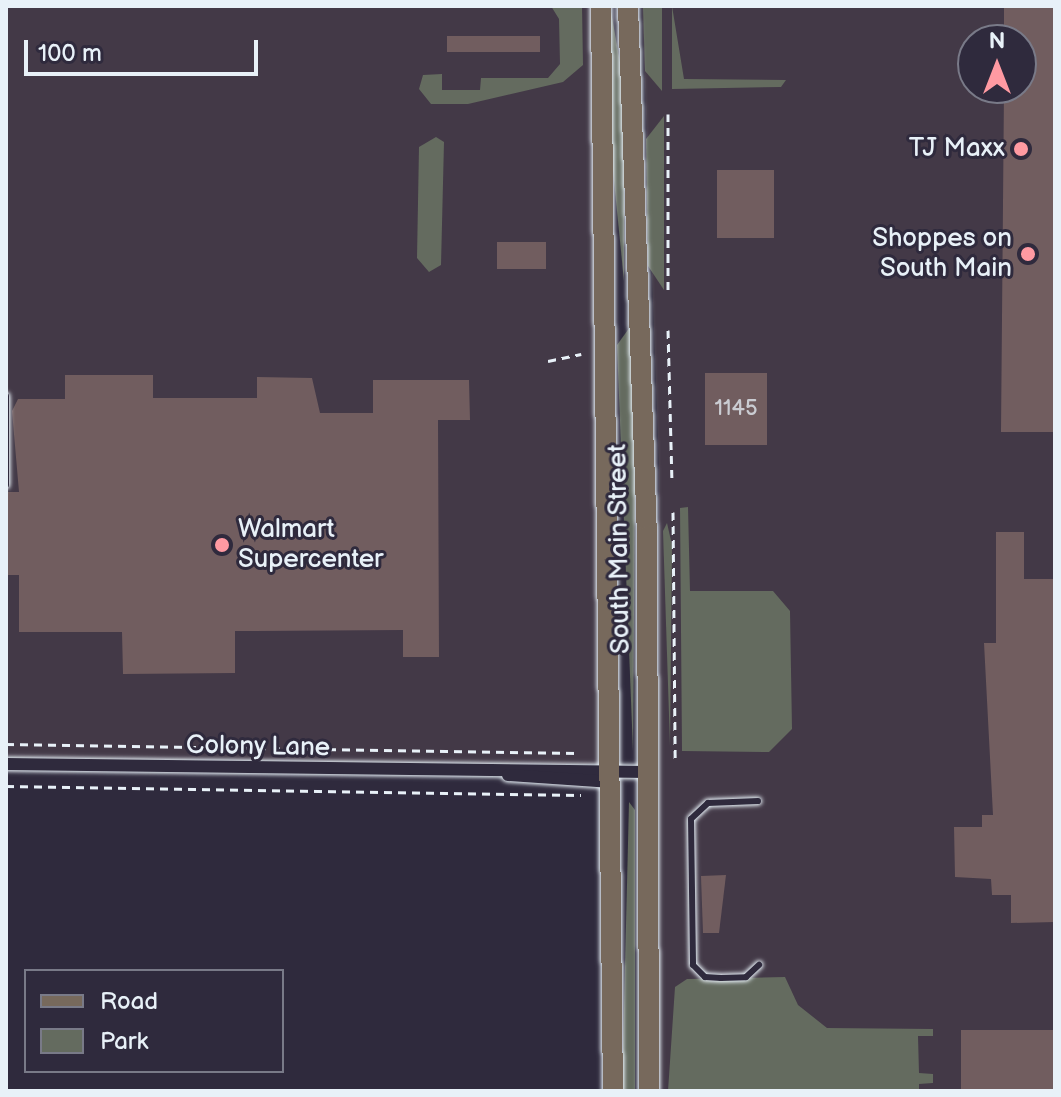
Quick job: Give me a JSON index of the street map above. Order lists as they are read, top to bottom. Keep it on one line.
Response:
{"streets":{"main road":["South Main Street"],"street":["Colony Lane"]},"crossings":[["South Main Street","Colony Lane"]],"places":["TJ Maxx","Shoppes on South Main","Walmart Supercenter"],"house_numbers":["1145"],"legend":["Road","Park"],"scale_bar":"100 m","north":"top"}
